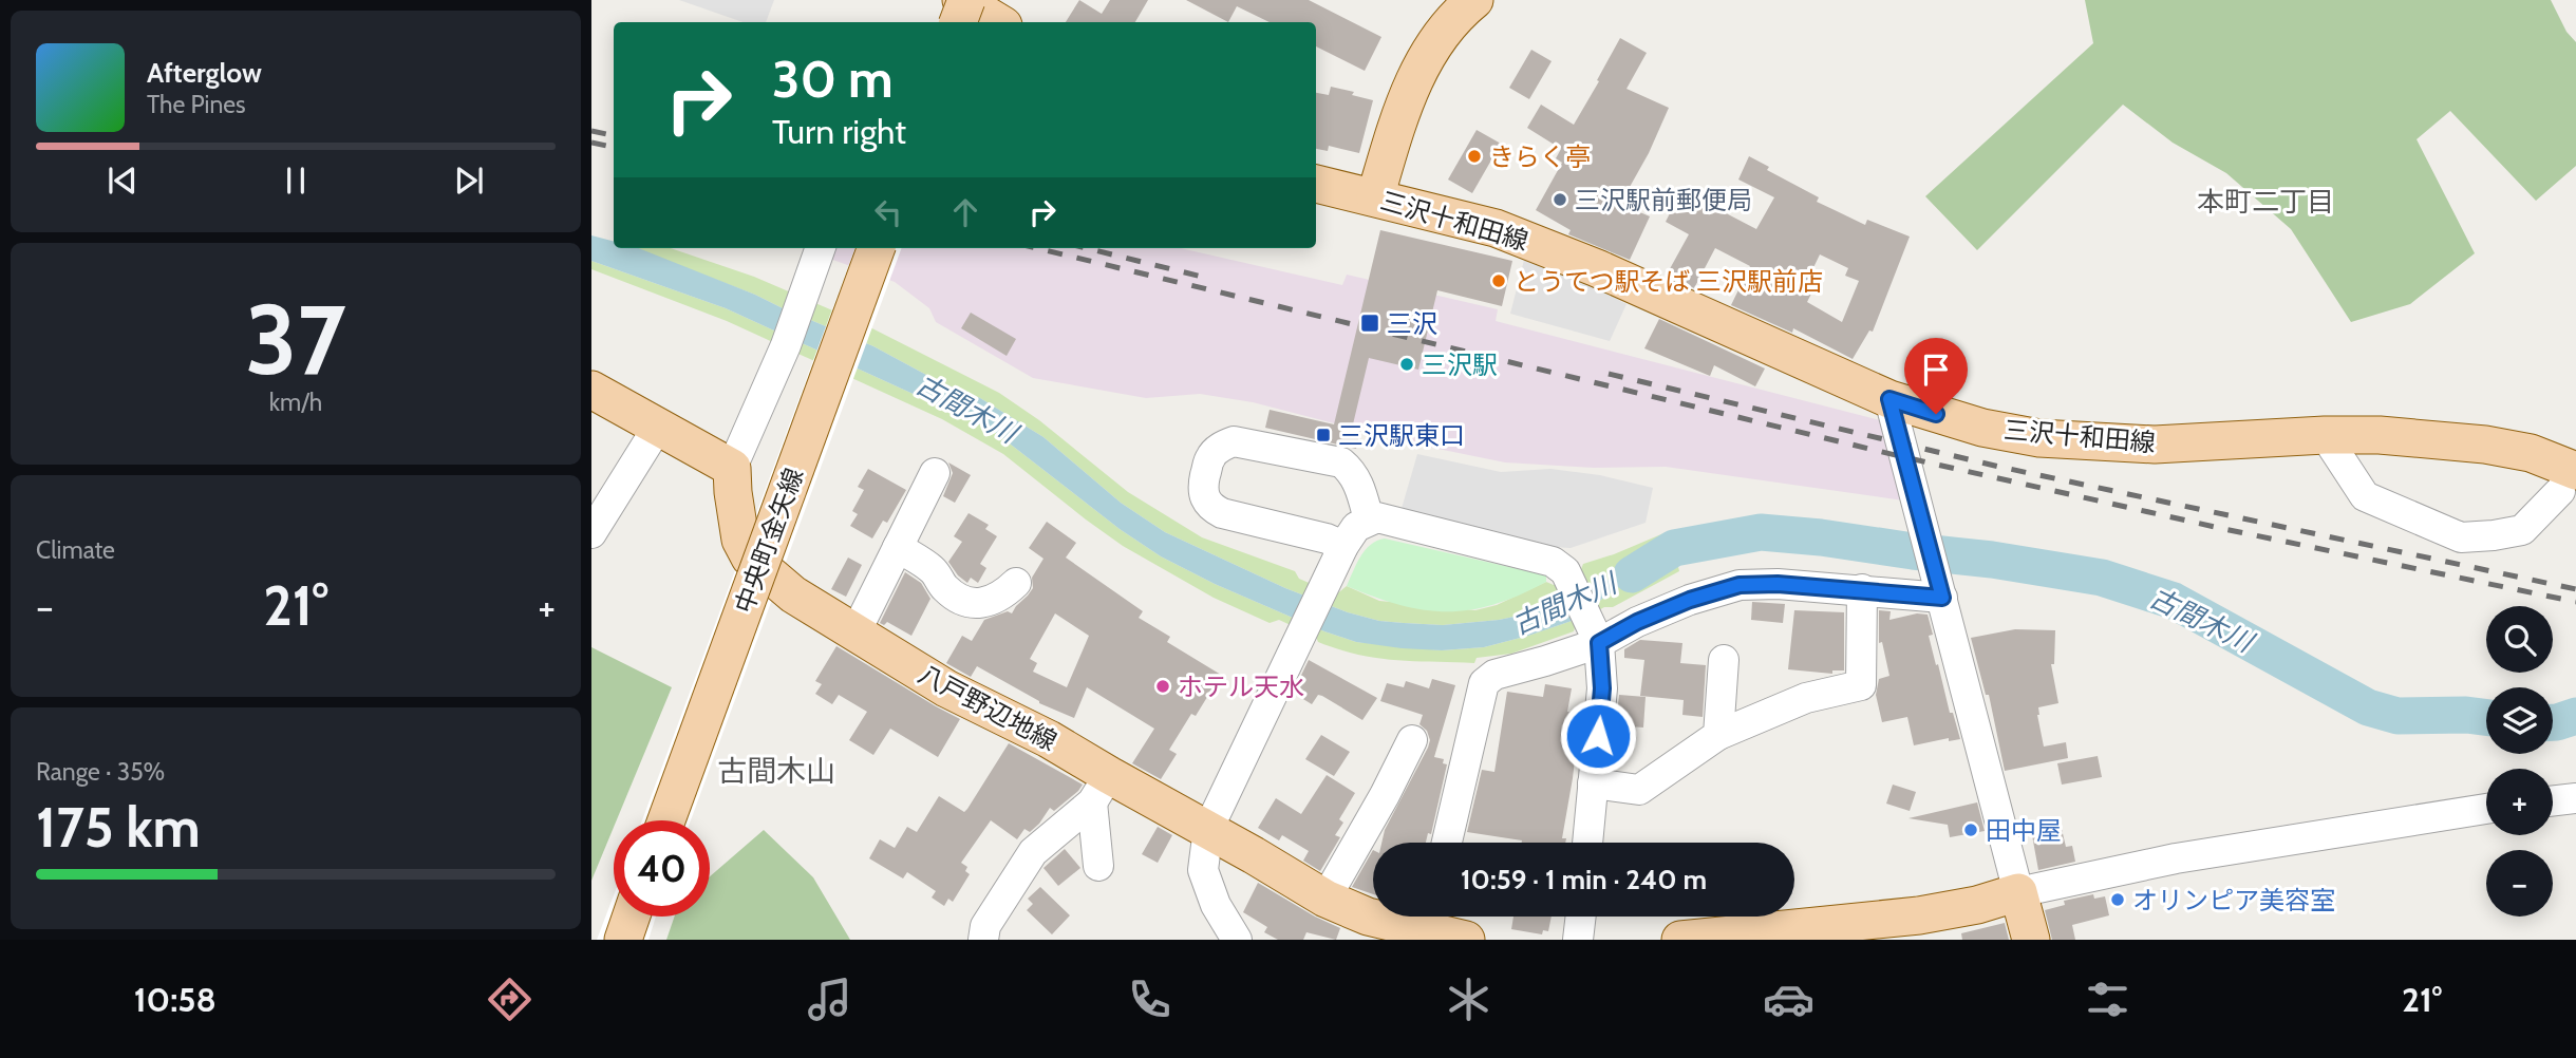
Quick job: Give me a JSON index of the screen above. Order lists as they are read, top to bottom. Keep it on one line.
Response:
{"streets":{"main road":["三沢十和田線","中央町金矢線","八戸野辺地線"]},"districts":["本町二丁目","古間木山"],"water":["古間木川"],"places":{"other":["きらく亭","三沢駅前郵便局","とうてつ駅そば 三沢駅前店","三沢駅","ホテル天水","田中屋","オリンピア美容室"],"transit":["三沢","三沢駅東口"]},"page":{"turn":["30 m","Turn right"],"song":["Afterglow","The Pines"],"tile":[["37","km/h"],"Climate",["Range · 35%","175 km"]],"heat":["−","21°","+"],"map_buttons":["+","−"],"limit":"40","trip":"10:59 · 1 min · 240 m","tabs":["10:58","21°"]}}
